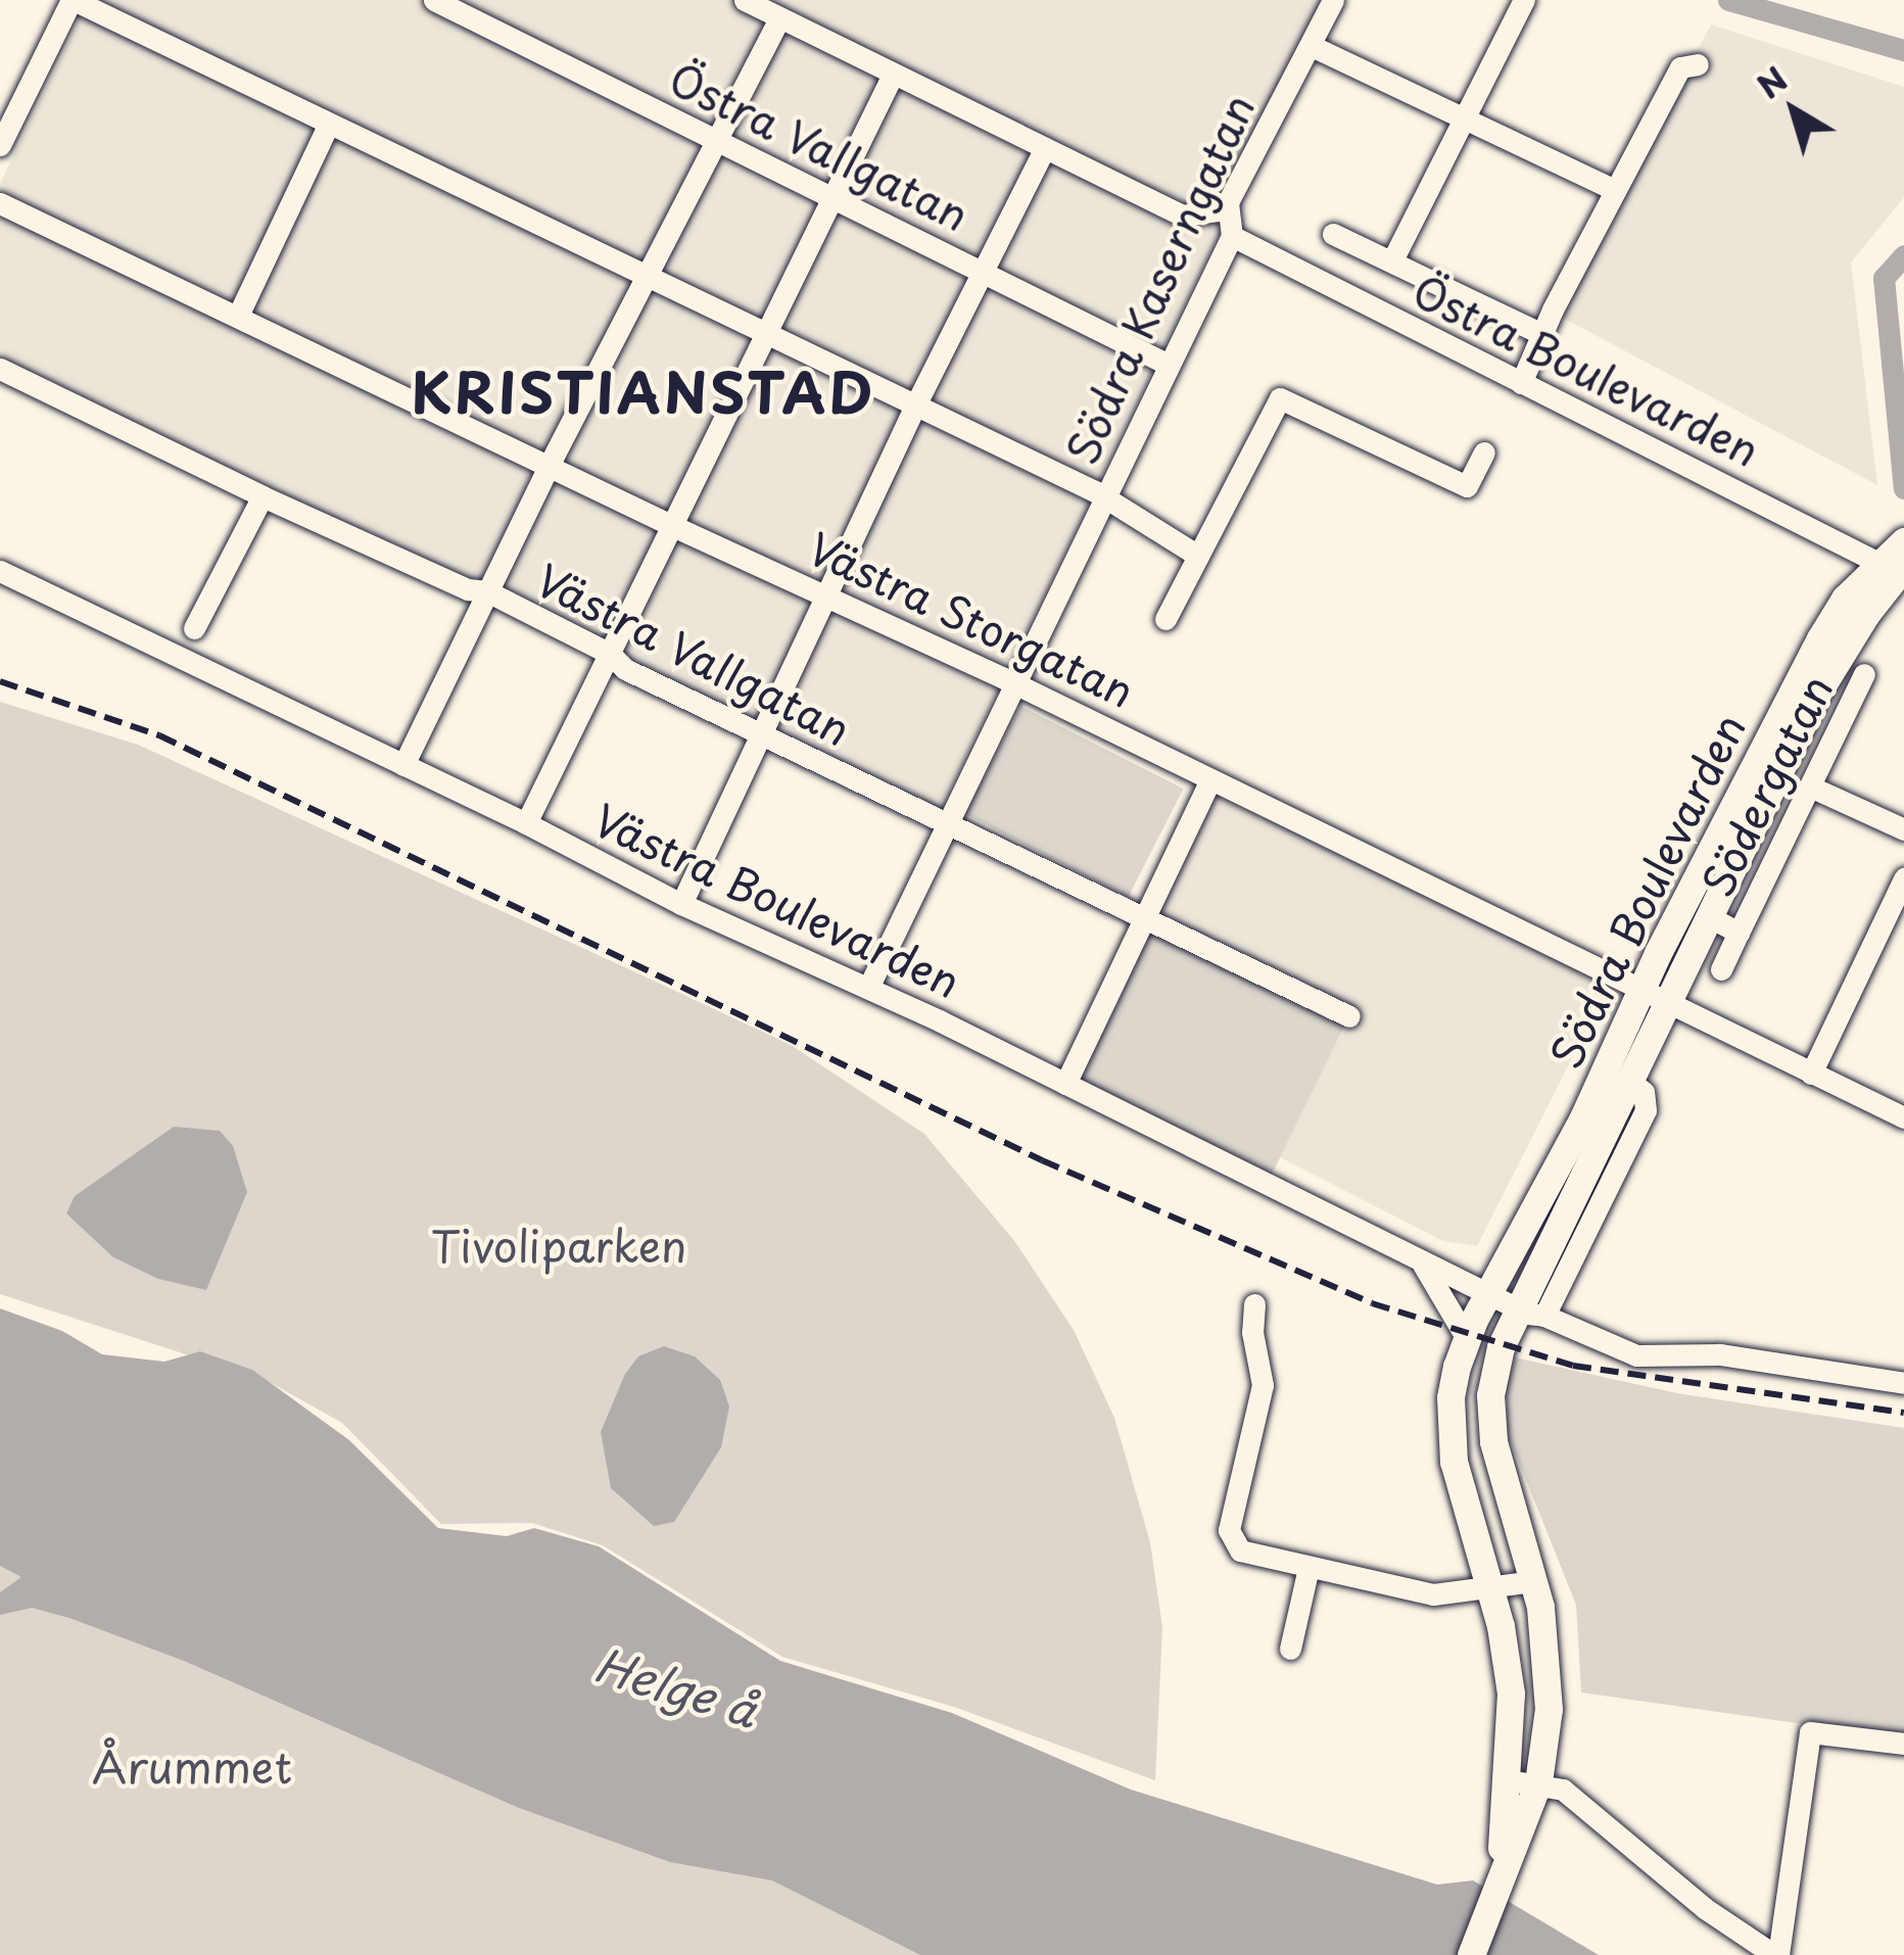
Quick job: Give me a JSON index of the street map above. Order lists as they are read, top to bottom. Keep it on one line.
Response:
{"streets":{"main road":["Södra Boulevarden"],"street":["Östra Vallgatan","Södra Kaserngatan","Östra Boulevarden","Västra Storgatan","Västra Vallgatan","Södergatan","Västra Boulevarden"]},"crossings":[["Östra Vallgatan","Södra Kaserngatan"],["Södra Kaserngatan","Östra Boulevarden"],["Södra Kaserngatan","Västra Storgatan"],["Södra Kaserngatan","Västra Vallgatan"],["Södra Kaserngatan","Västra Boulevarden"],["Östra Boulevarden","Södra Boulevarden"],["Västra Storgatan","Södra Boulevarden"],["Södergatan","Södra Boulevarden"],["Södra Boulevarden","Västra Boulevarden"]],"districts":["KRISTIANSTAD"],"water":["Helge å"],"parks":["Tivoliparken","Årummet"],"north":"top left"}
